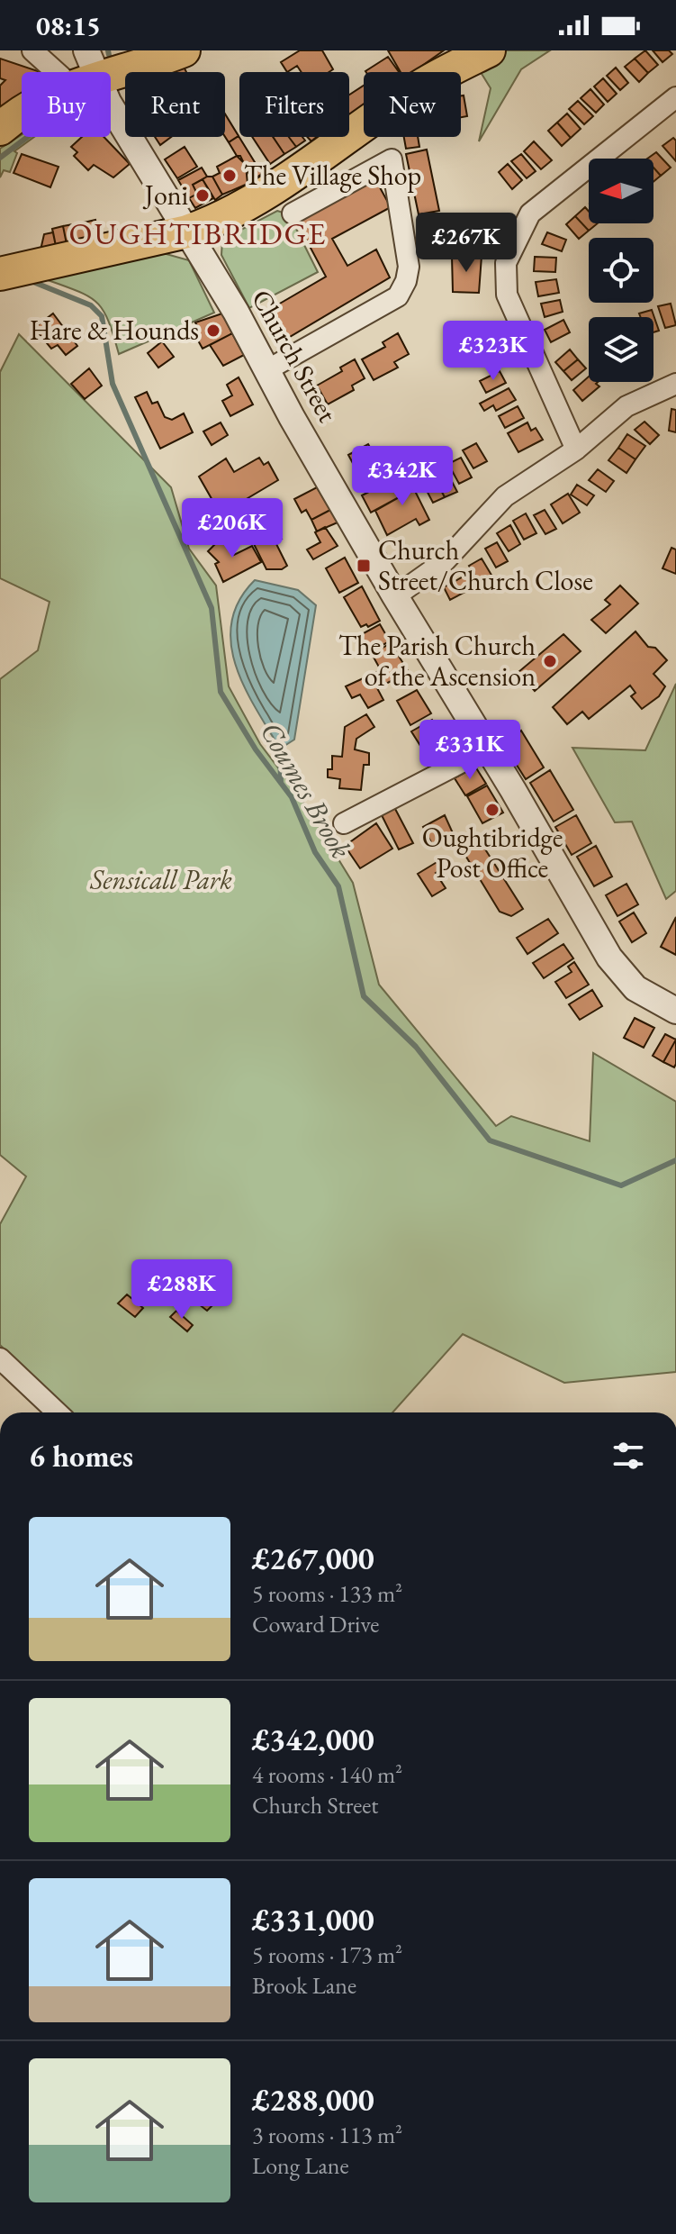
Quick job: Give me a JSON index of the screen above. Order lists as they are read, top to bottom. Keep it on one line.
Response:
{"streets":{"street":["Church Street"]},"districts":["OUGHTIBRIDGE"],"water":["Coumes Brook"],"parks":["Sensicall Park"],"places":{"other":["The Village Shop","Joni","Hare & Hounds","The Parish Church of the Ascension","Oughtibridge Post Office"],"transit":["Church Street/Church Close"]},"north":"left","page":{"status":"08:15","chip":["Buy","Rent","Filters","New"],"price":["£267K","£323K","£342K","£206K","£331K","£288K"],"heading":"6 homes","list":[{"name":"£267,000","note":"5 rooms · 133 m² · Coward Drive"},{"name":"£342,000","note":"4 rooms · 140 m² · Church Street"},{"name":"£331,000","note":"5 rooms · 173 m² · Brook Lane"},{"name":"£288,000","note":"3 rooms · 113 m² · Long Lane"}]}}
